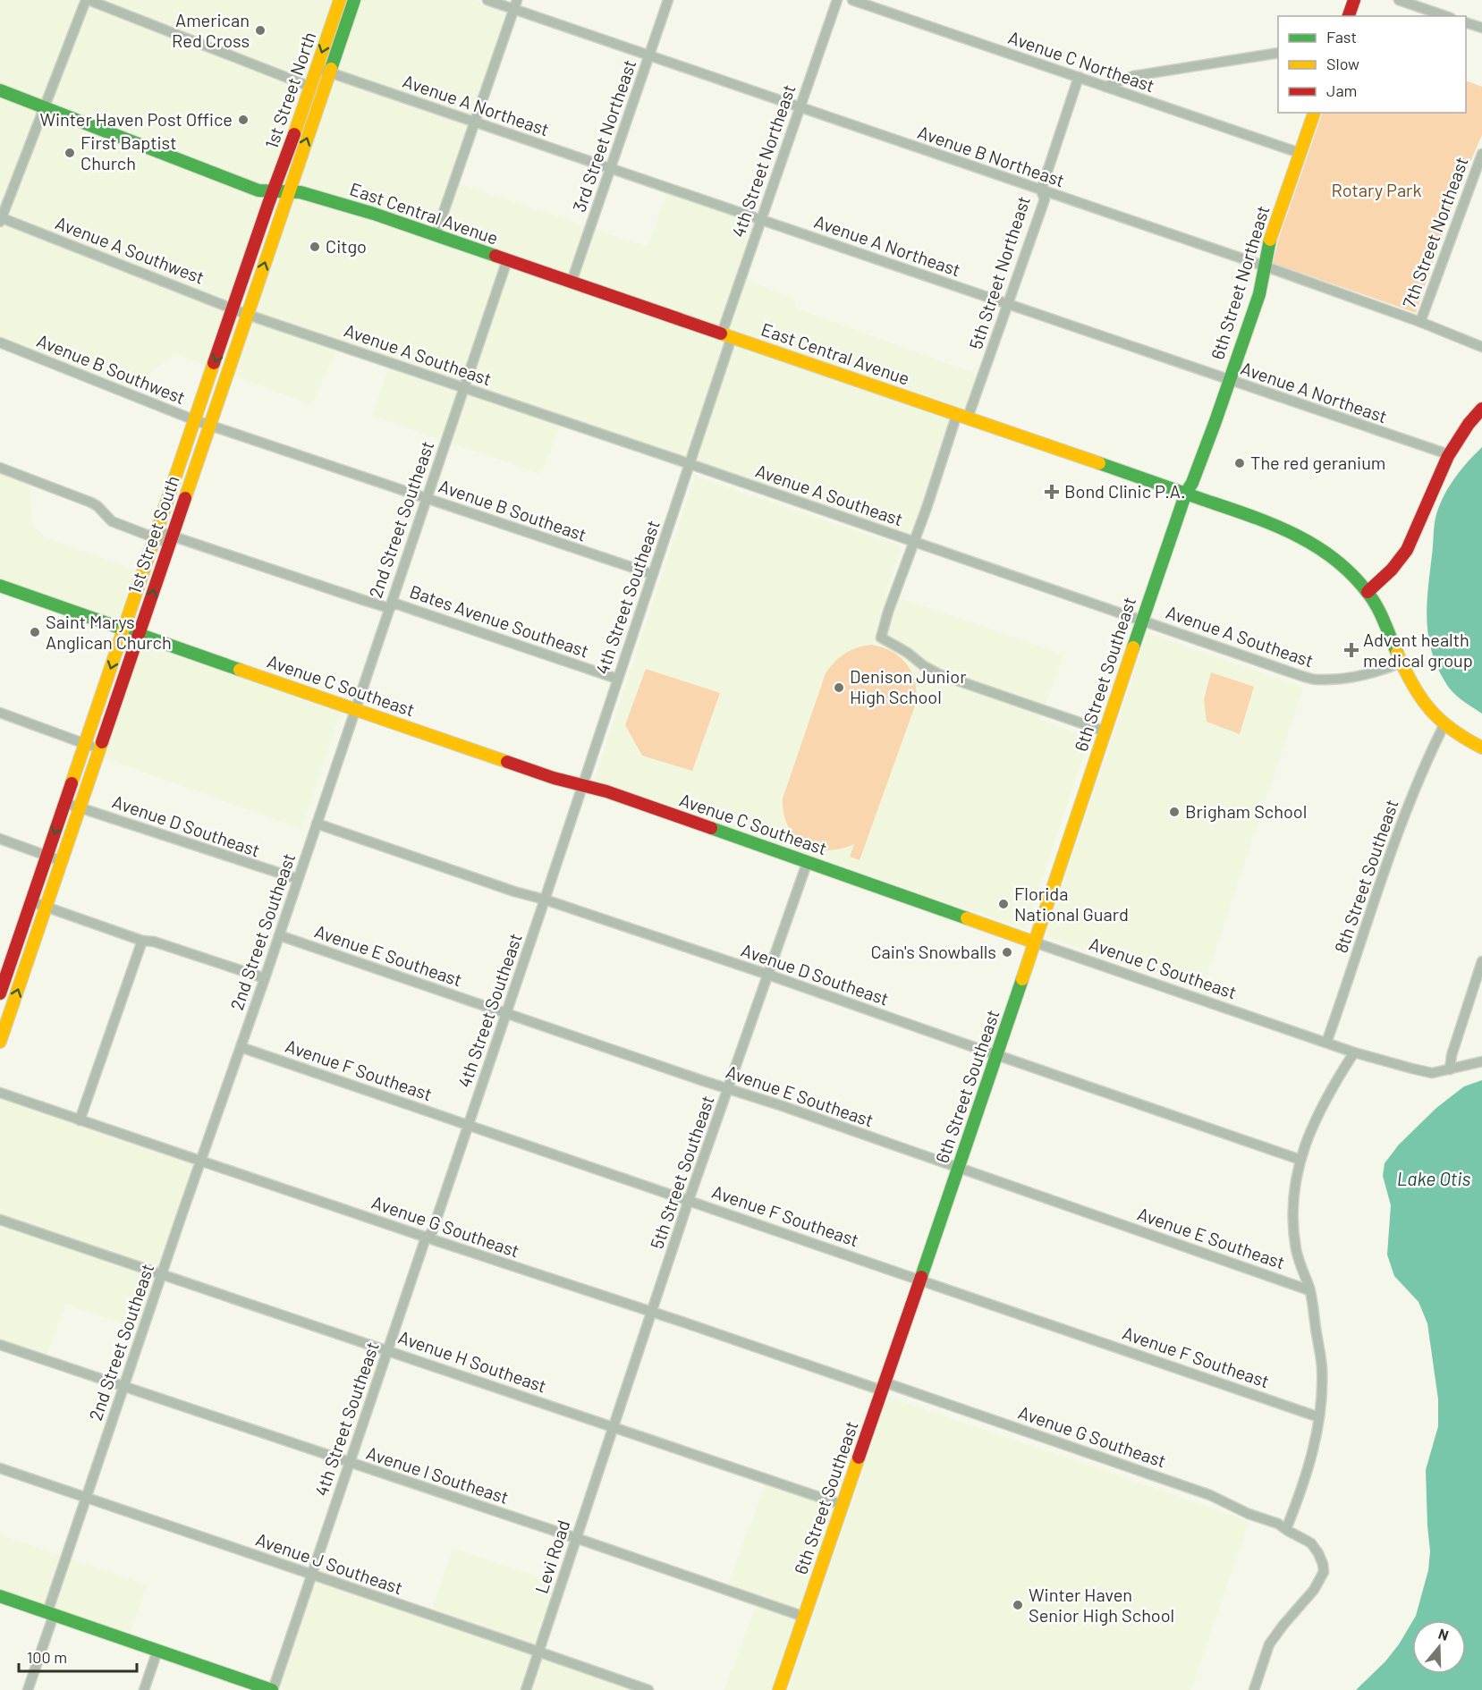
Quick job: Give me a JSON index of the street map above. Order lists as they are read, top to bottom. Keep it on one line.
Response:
{"streets":{"main road":["1st Street North","East Central Avenue","6th Street Northeast","1st Street South","6th Street Southeast","Avenue C Southeast"],"street":["Avenue C Northeast","Avenue A Northeast","3rd Street Northeast","Avenue B Northeast","4th Street Northeast","7th Street Northeast","Avenue A Southwest","5th Street Northeast","Avenue A Southeast","Avenue B Southwest","Avenue B Southeast","2nd Street Southeast","4th Street Southeast","Bates Avenue Southeast","Avenue D Southeast","8th Street Southeast","Avenue E Southeast","Avenue F Southeast","5th Street Southeast","Avenue G Southeast","Avenue H Southeast","Avenue I Southeast","Levi Road","Avenue J Southeast"]},"crossings":[["Avenue C Northeast","5th Street Northeast"],["Avenue C Northeast","6th Street Northeast"],["1st Street North","Avenue A Northeast"],["1st Street North","East Central Avenue"],["1st Street North","1st Street South"],["Avenue A Northeast","3rd Street Northeast"],["Avenue A Northeast","4th Street Northeast"],["Avenue A Northeast","5th Street Northeast"],["Avenue A Northeast","6th Street Northeast"],["3rd Street Northeast","Avenue B Northeast"],["3rd Street Northeast","East Central Avenue"],["Avenue B Northeast","4th Street Northeast"],["Avenue B Northeast","7th Street Northeast"],["Avenue B Northeast","5th Street Northeast"],["Avenue B Northeast","6th Street Northeast"],["4th Street Northeast","East Central Avenue"],["4th Street Northeast","4th Street Southeast"],["East Central Avenue","5th Street Northeast"],["East Central Avenue","6th Street Northeast"],["East Central Avenue","Avenue A Southeast"],["East Central Avenue","2nd Street Southeast"],["East Central Avenue","1st Street South"],["East Central Avenue","4th Street Southeast"],["East Central Avenue","6th Street Southeast"],["East Central Avenue","8th Street Southeast"],["Avenue A Southwest","Avenue A Southeast"],["Avenue A Southwest","1st Street South"],["6th Street Northeast","6th Street Southeast"],["Avenue A Southeast","2nd Street Southeast"],["Avenue A Southeast","1st Street South"],["Avenue A Southeast","4th Street Southeast"],["Avenue A Southeast","6th Street Southeast"],["Avenue B Southwest","Avenue B Southeast"],["Avenue B Southwest","1st Street South"],["Avenue B Southeast","2nd Street Southeast"],["Avenue B Southeast","1st Street South"],["Avenue B Southeast","4th Street Southeast"],["2nd Street Southeast","Bates Avenue Southeast"],["2nd Street Southeast","Avenue C Southeast"],["2nd Street Southeast","Avenue D Southeast"],["2nd Street Southeast","Avenue E Southeast"],["2nd Street Southeast","Avenue F Southeast"],["2nd Street Southeast","Avenue G Southeast"],["2nd Street Southeast","Avenue H Southeast"],["2nd Street Southeast","Avenue I Southeast"],["2nd Street Southeast","Avenue J Southeast"],["1st Street South","Bates Avenue Southeast"],["1st Street South","Avenue C Southeast"],["1st Street South","Avenue D Southeast"],["4th Street Southeast","Bates Avenue Southeast"],["4th Street Southeast","Avenue C Southeast"],["4th Street Southeast","Avenue D Southeast"],["4th Street Southeast","Avenue E Southeast"],["4th Street Southeast","Avenue F Southeast"],["4th Street Southeast","Avenue G Southeast"],["4th Street Southeast","Avenue H Southeast"],["4th Street Southeast","Avenue I Southeast"],["4th Street Southeast","Avenue J Southeast"],["6th Street Southeast","Avenue C Southeast"],["6th Street Southeast","Avenue D Southeast"],["6th Street Southeast","Avenue E Southeast"],["6th Street Southeast","Avenue F Southeast"],["6th Street Southeast","Avenue G Southeast"],["6th Street Southeast","Avenue H Southeast"],["6th Street Southeast","Avenue I Southeast"],["Avenue C Southeast","8th Street Southeast"],["Avenue C Southeast","5th Street Southeast"],["Avenue D Southeast","5th Street Southeast"],["Avenue E Southeast","5th Street Southeast"],["Avenue F Southeast","5th Street Southeast"],["5th Street Southeast","Avenue G Southeast"],["5th Street Southeast","Avenue H Southeast"],["5th Street Southeast","Levi Road"],["Avenue H Southeast","Levi Road"],["Avenue I Southeast","Levi Road"],["Levi Road","Avenue J Southeast"]],"water":["Lake Otis"],"parks":["Rotary Park"],"places":{"other":["American Red Cross","Winter Haven Post Office","First Baptist Church","Citgo","The red geranium","Saint Marys Anglican Church","Denison Junior High School","Brigham School","Florida National Guard","Cain's Snowballs","Winter Haven Senior High School"],"health":["Bond Clinic P.A.","Advent health medical group"]},"legend":["Fast","Slow","Jam"],"scale_bar":"100 m","north":"top"}
